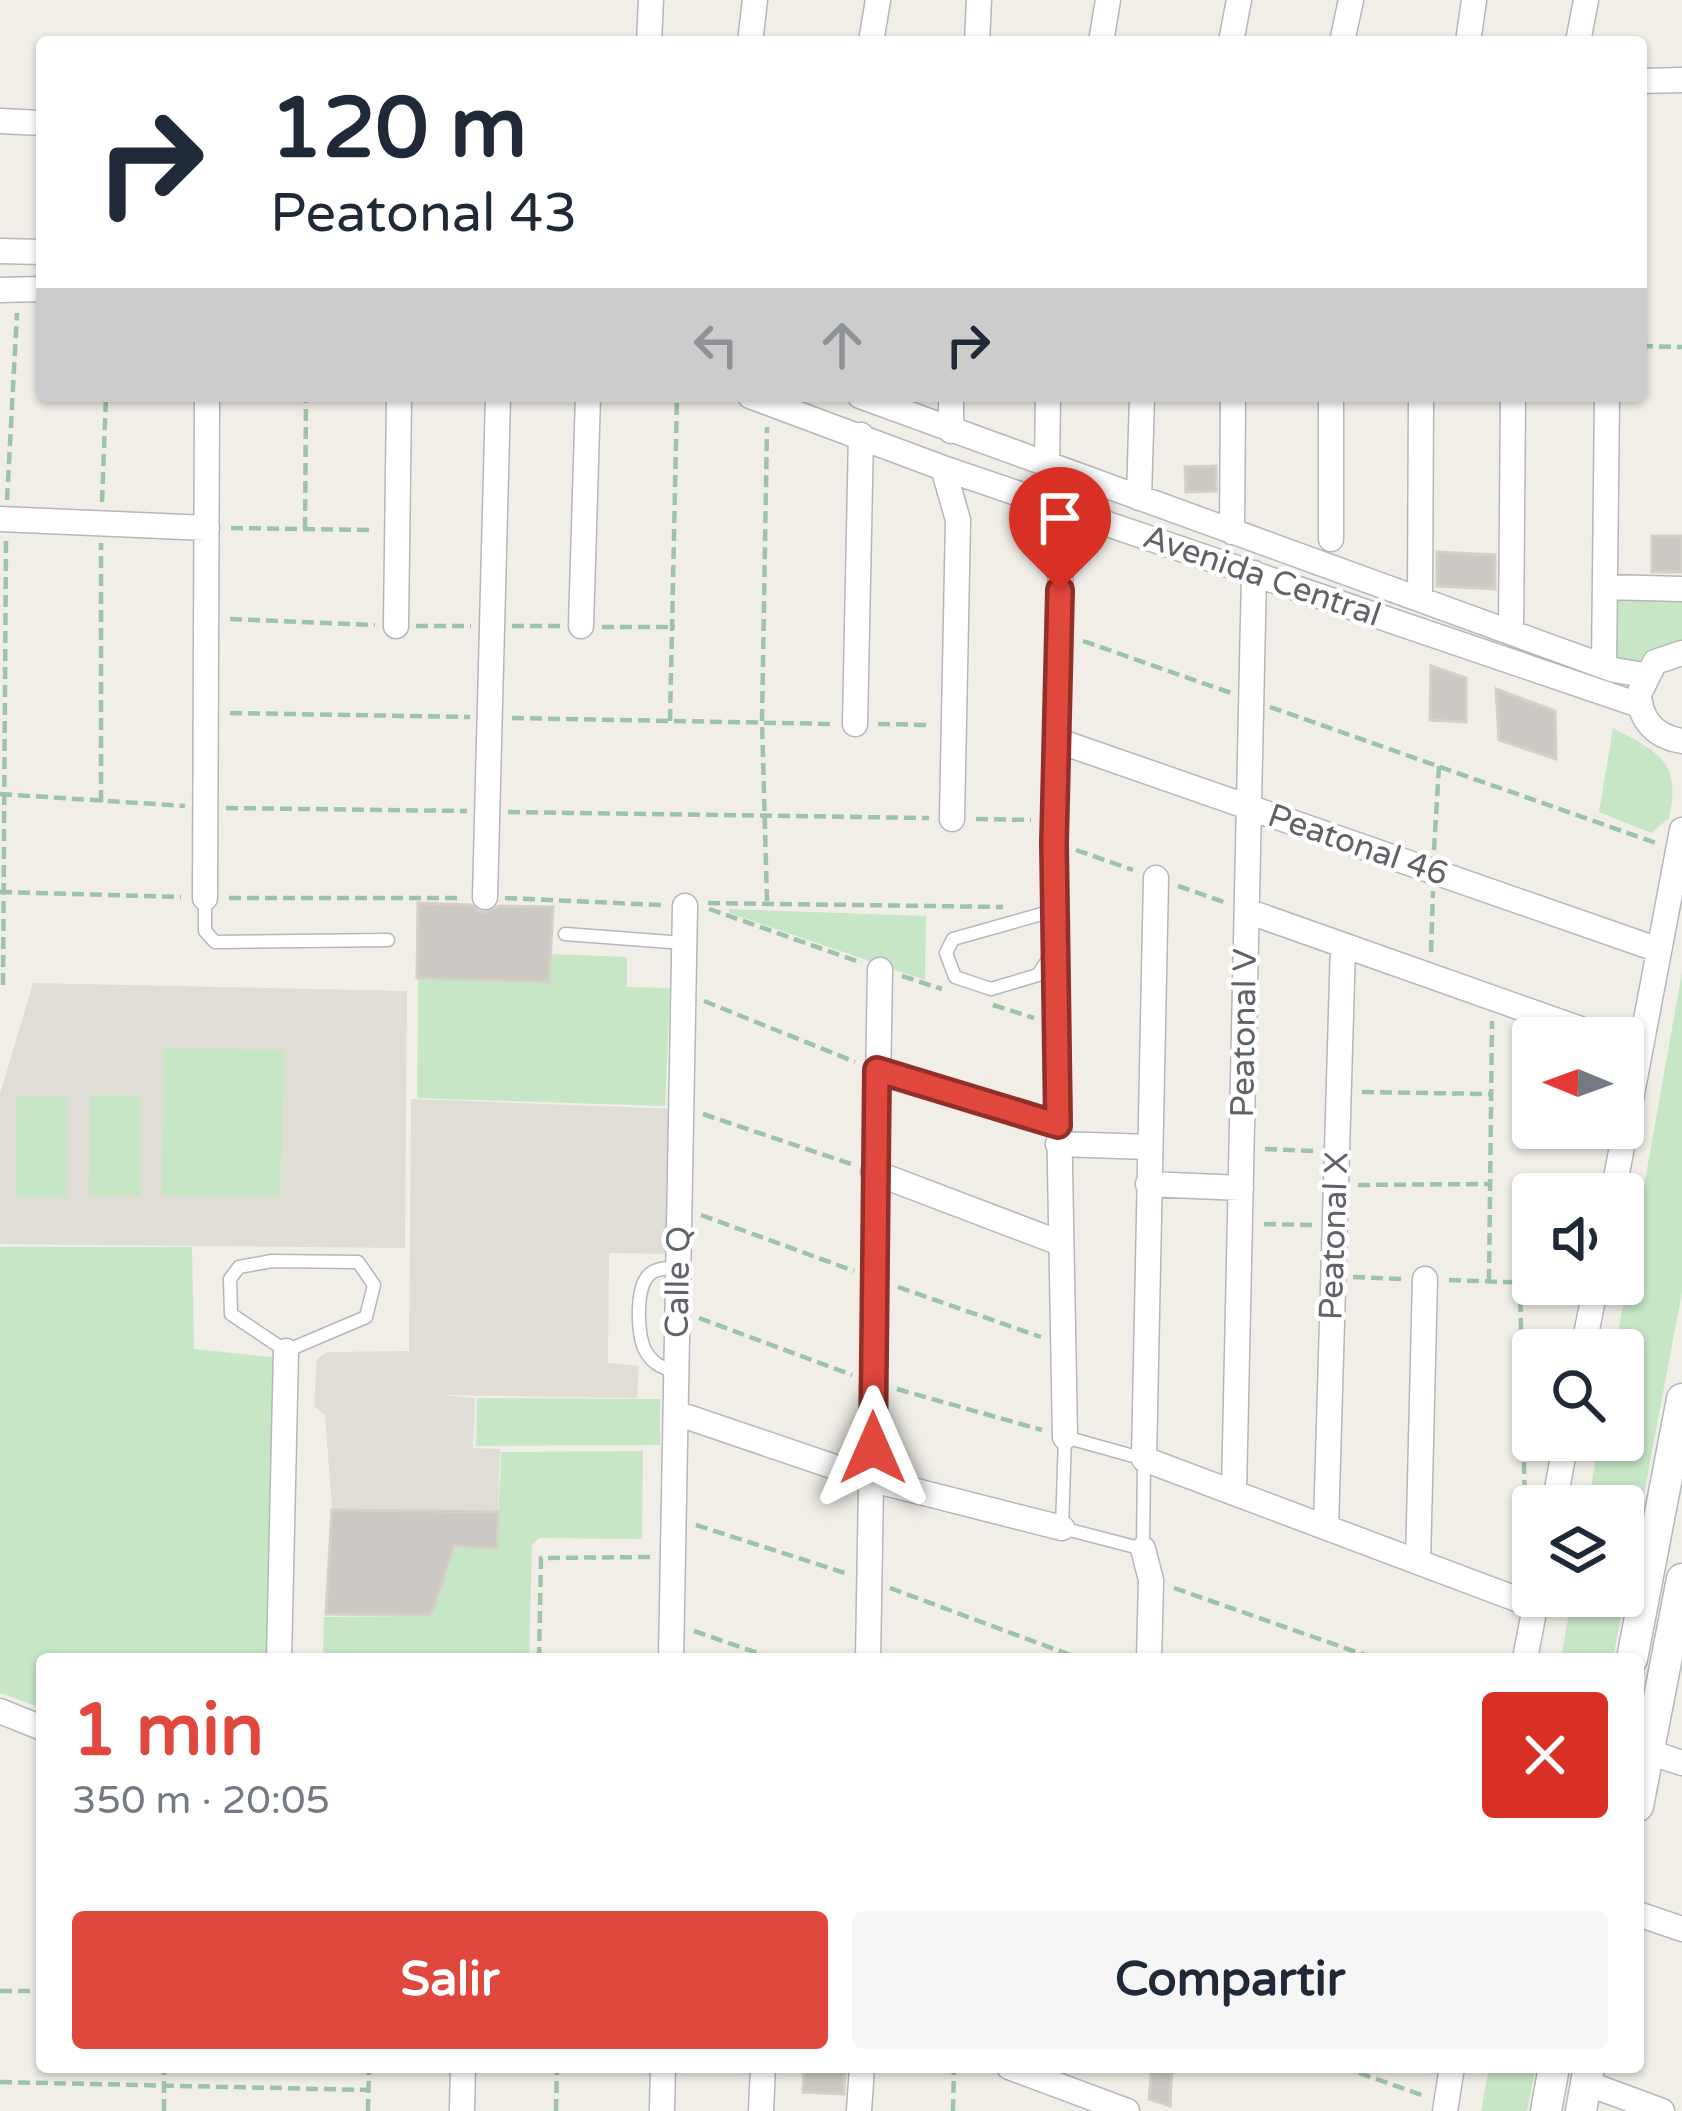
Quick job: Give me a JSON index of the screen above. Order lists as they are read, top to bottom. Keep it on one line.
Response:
{"streets":{"street":["Avenida Central","Peatonal 46","Peatonal V","Peatonal X","Calle Q"]},"crossings":[["Avenida Central","Peatonal V"],["Peatonal 46","Peatonal V"]],"north":"left","page":{"turn":["120 m","Peatonal 43"],"heading":["1 min","350 m · 20:05"],"buttons":["Salir","Compartir"]}}
